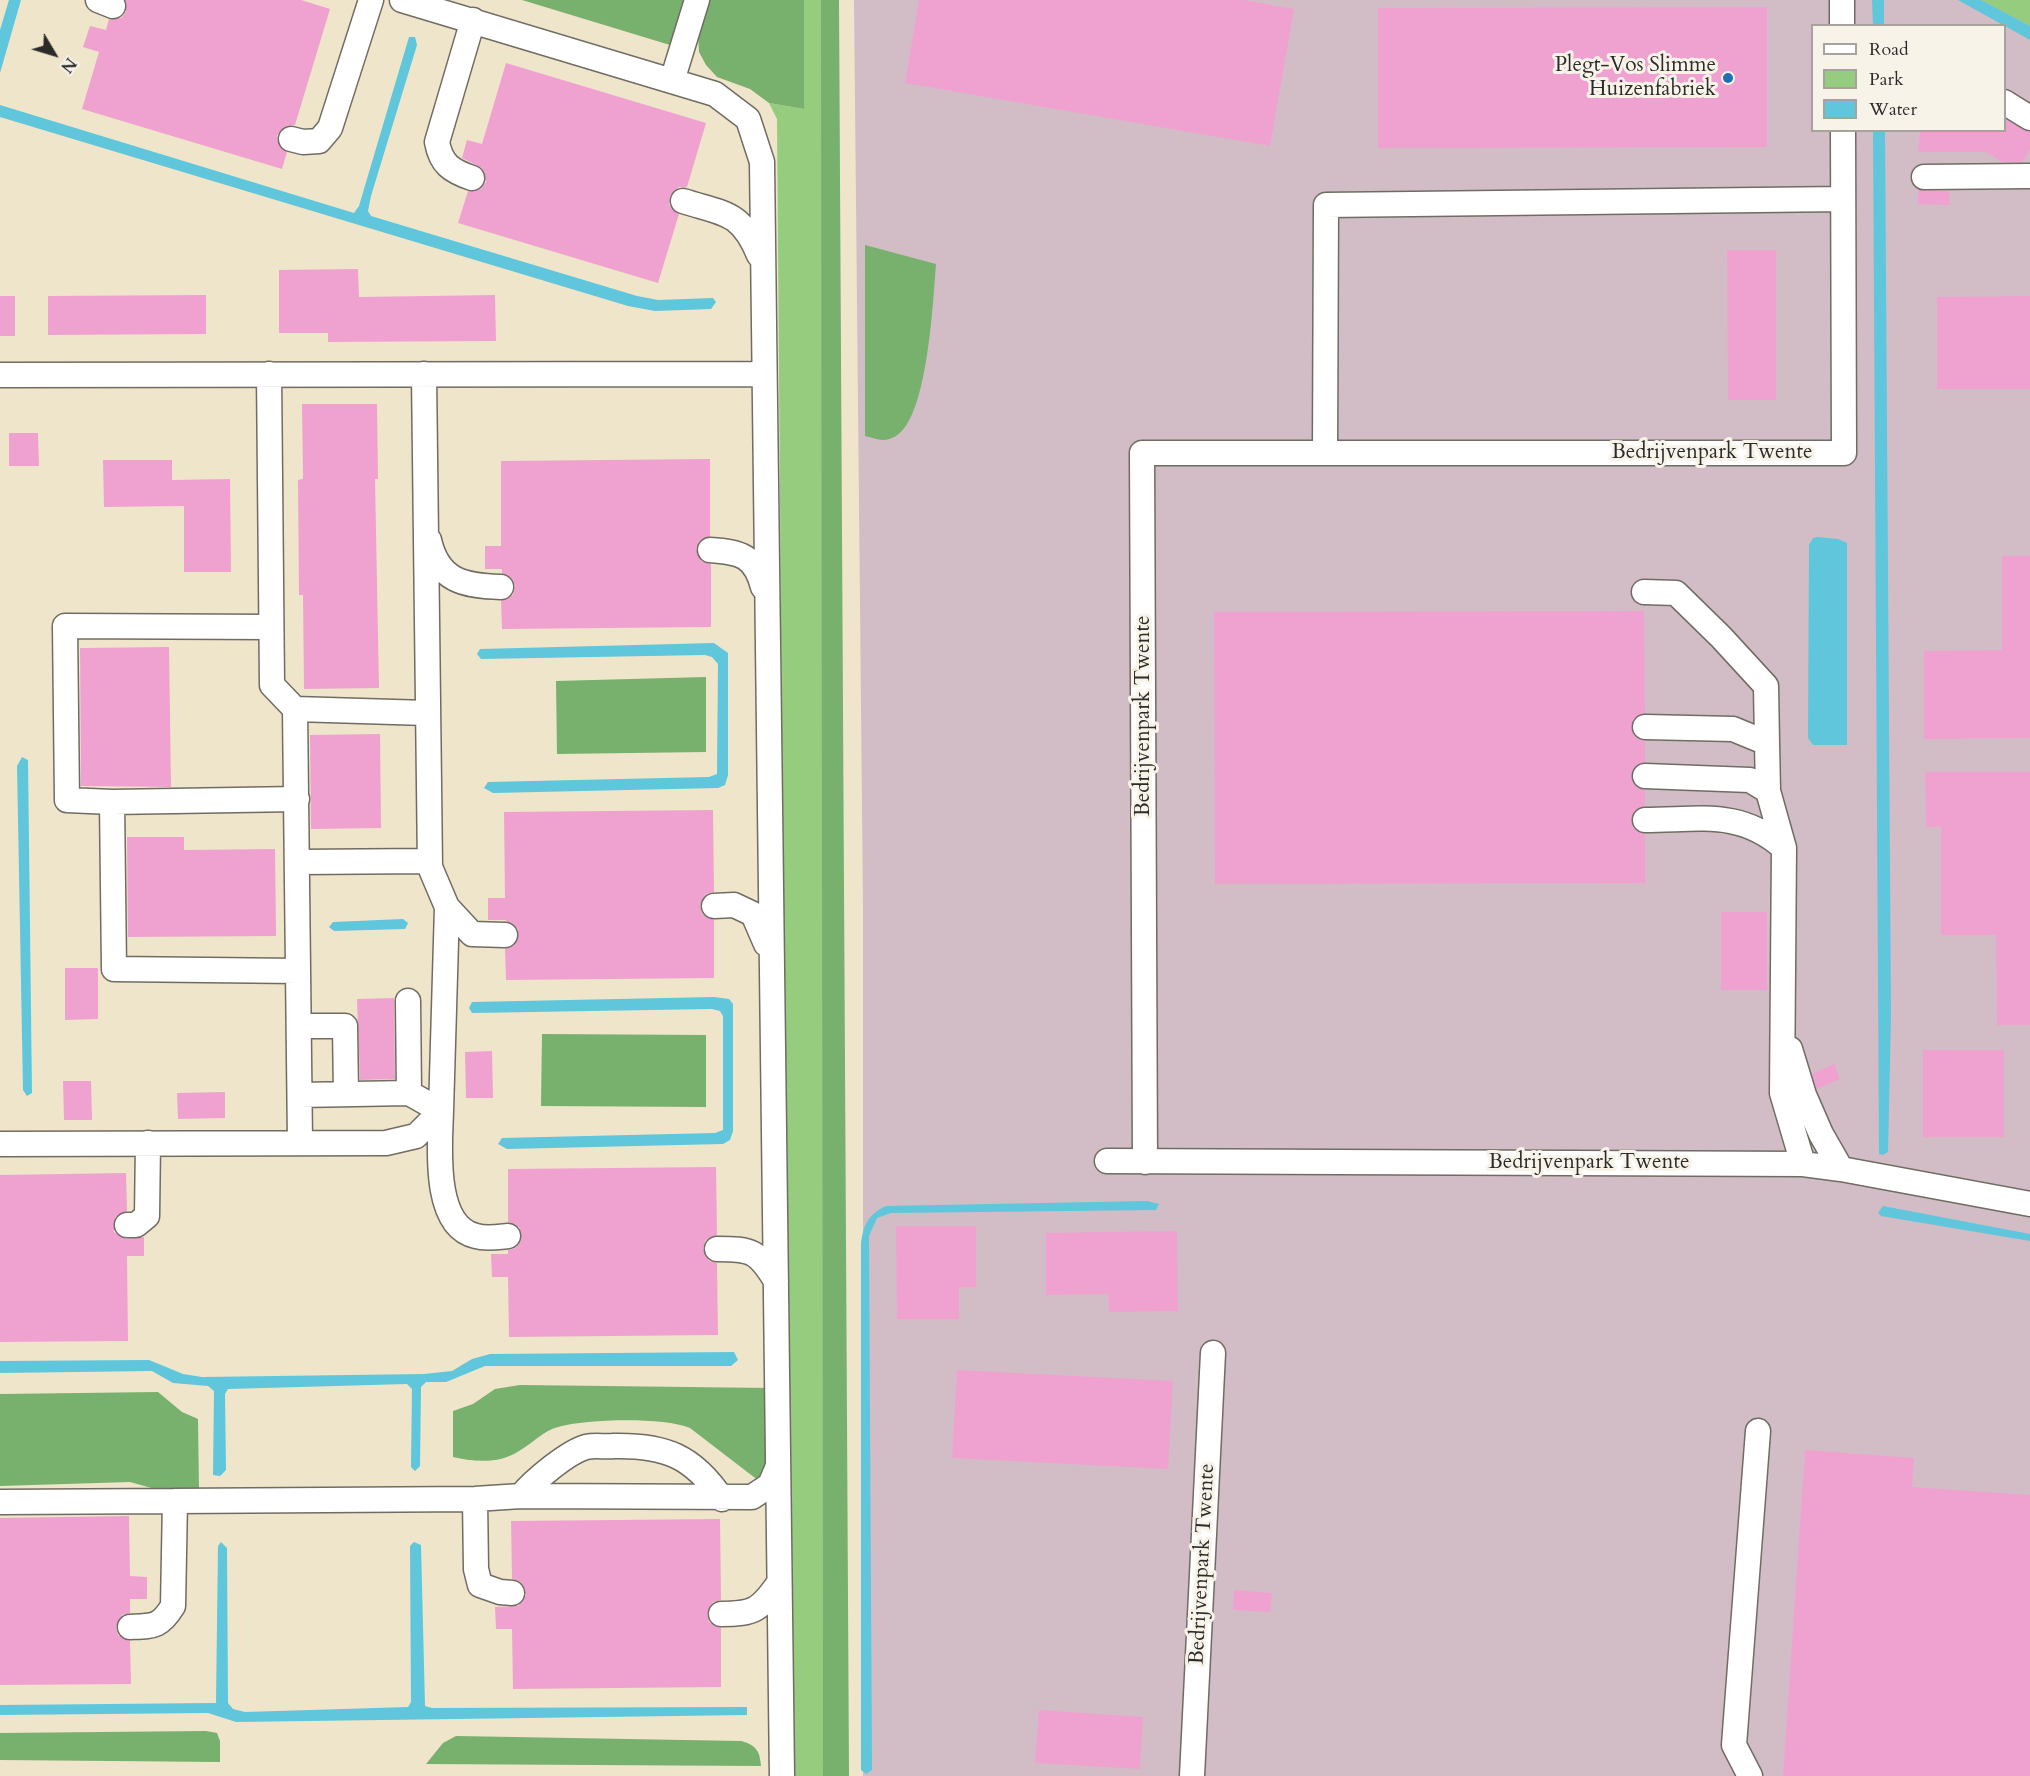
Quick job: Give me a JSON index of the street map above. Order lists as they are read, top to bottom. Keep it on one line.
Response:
{"streets":{"street":["Bedrijvenpark Twente"]},"places":["Plegt-Vos Slimme Huizenfabriek"],"legend":["Road","Park","Water"],"north":"bottom right"}
